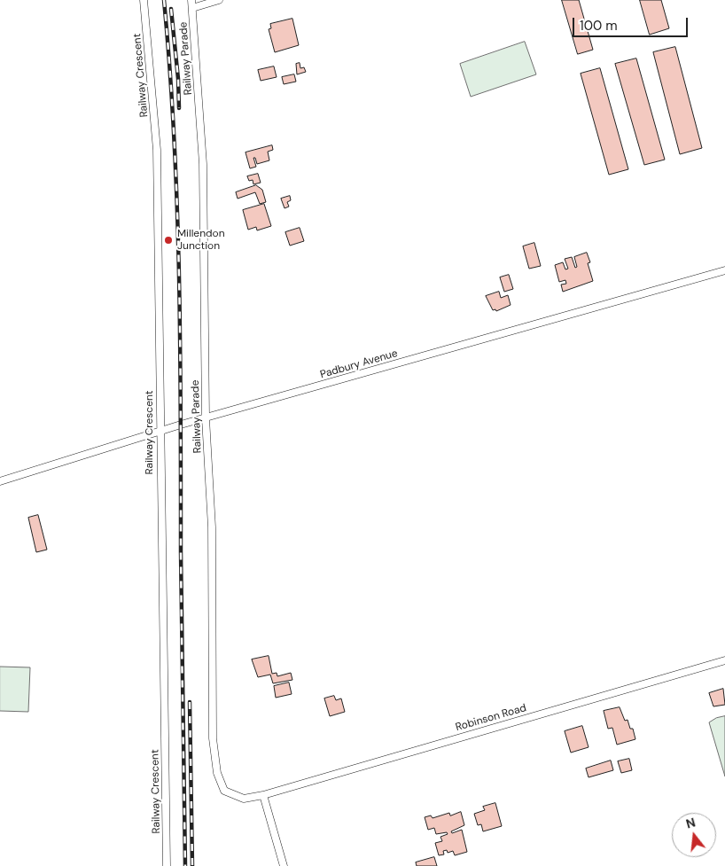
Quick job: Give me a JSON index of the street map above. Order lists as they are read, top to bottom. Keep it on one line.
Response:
{"streets":{"street":["Railway Parade","Railway Crescent","Padbury Avenue","Robinson Road"]},"crossings":[["Railway Parade","Padbury Avenue"],["Railway Parade","Robinson Road"],["Railway Crescent","Padbury Avenue"]],"places":["Millendon Junction"],"scale_bar":"100 m","north":"top"}
